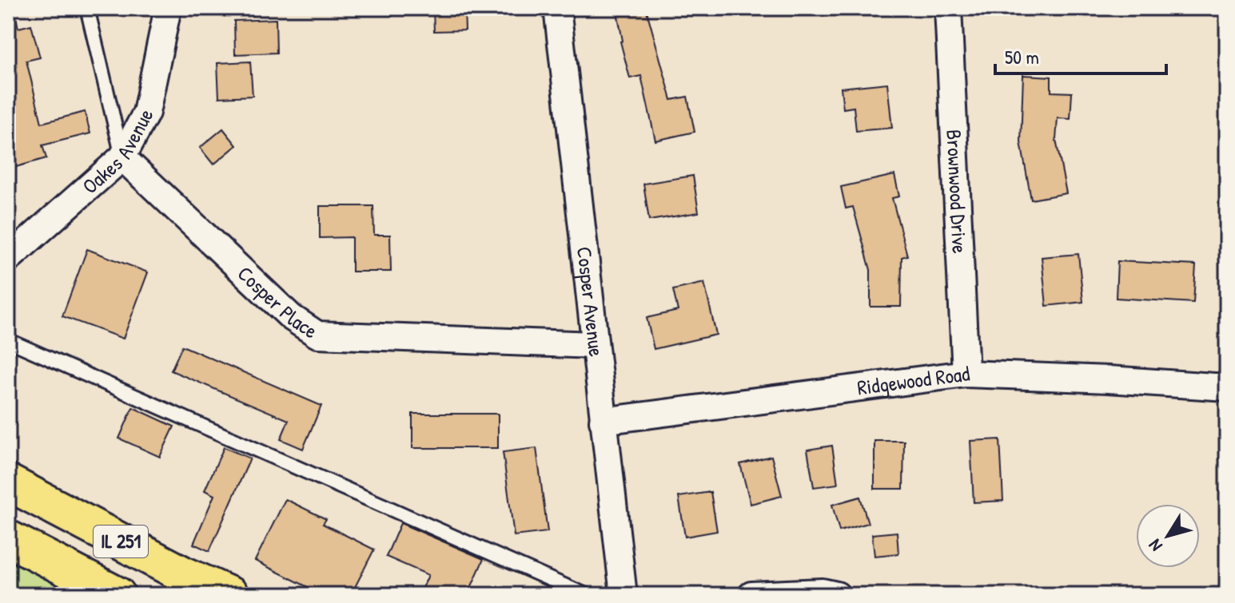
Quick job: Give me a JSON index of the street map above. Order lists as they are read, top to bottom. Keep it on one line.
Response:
{"streets":{"main road":["IL 251"],"street":["Oakes Avenue","Brownwood Drive","Cosper Place","Cosper Avenue","Ridgewood Road"]},"crossings":[["Oakes Avenue","Cosper Place"],["Brownwood Drive","Ridgewood Road"],["Cosper Place","Cosper Avenue"],["Cosper Avenue","Ridgewood Road"]],"scale_bar":"50 m","north":"bottom left"}
